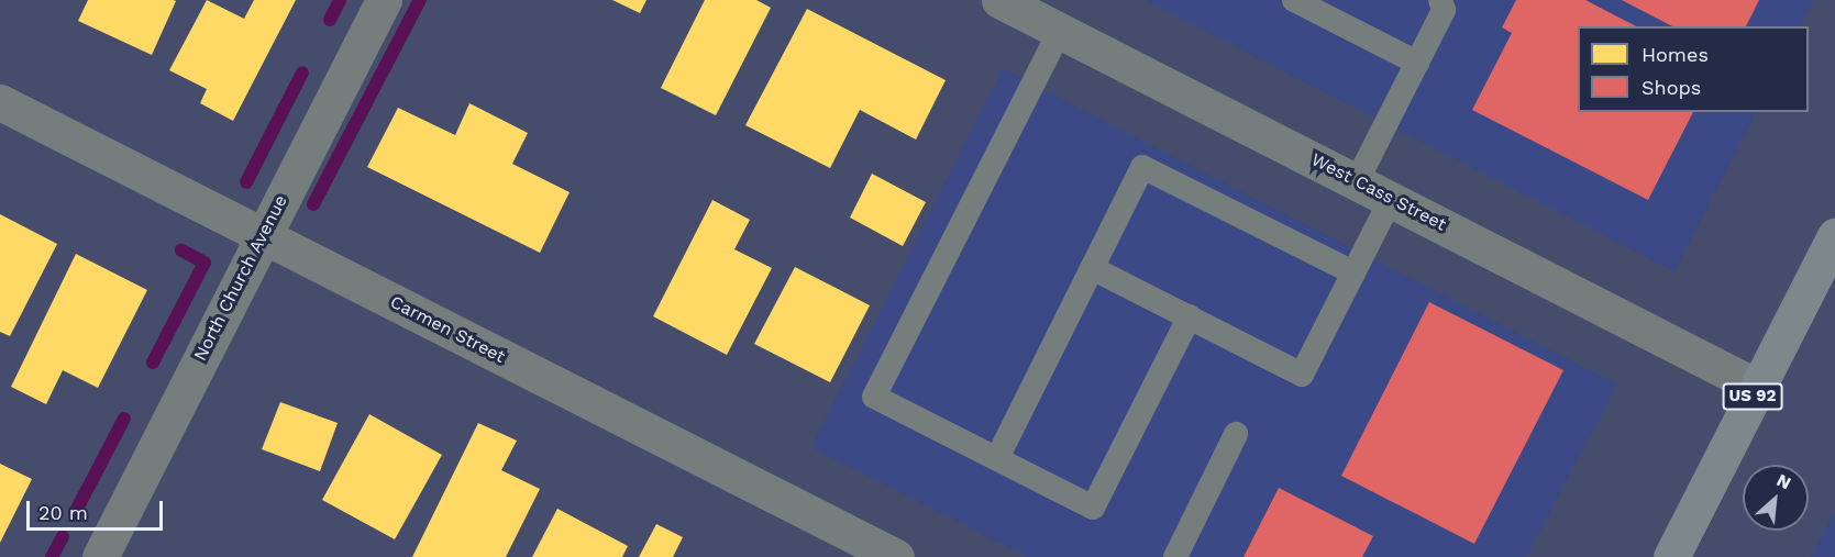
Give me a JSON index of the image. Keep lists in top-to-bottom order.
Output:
{
  "streets": {
    "main road": ["US 92"],
    "street": ["West Cass Street", "North Church Avenue", "Carmen Street"]
  },
  "crossings": [
    ["West Cass Street", "US 92"],
    ["North Church Avenue", "Carmen Street"]
  ],
  "legend": ["Homes", "Shops"],
  "scale_bar": "20 m",
  "north": "top right"
}
